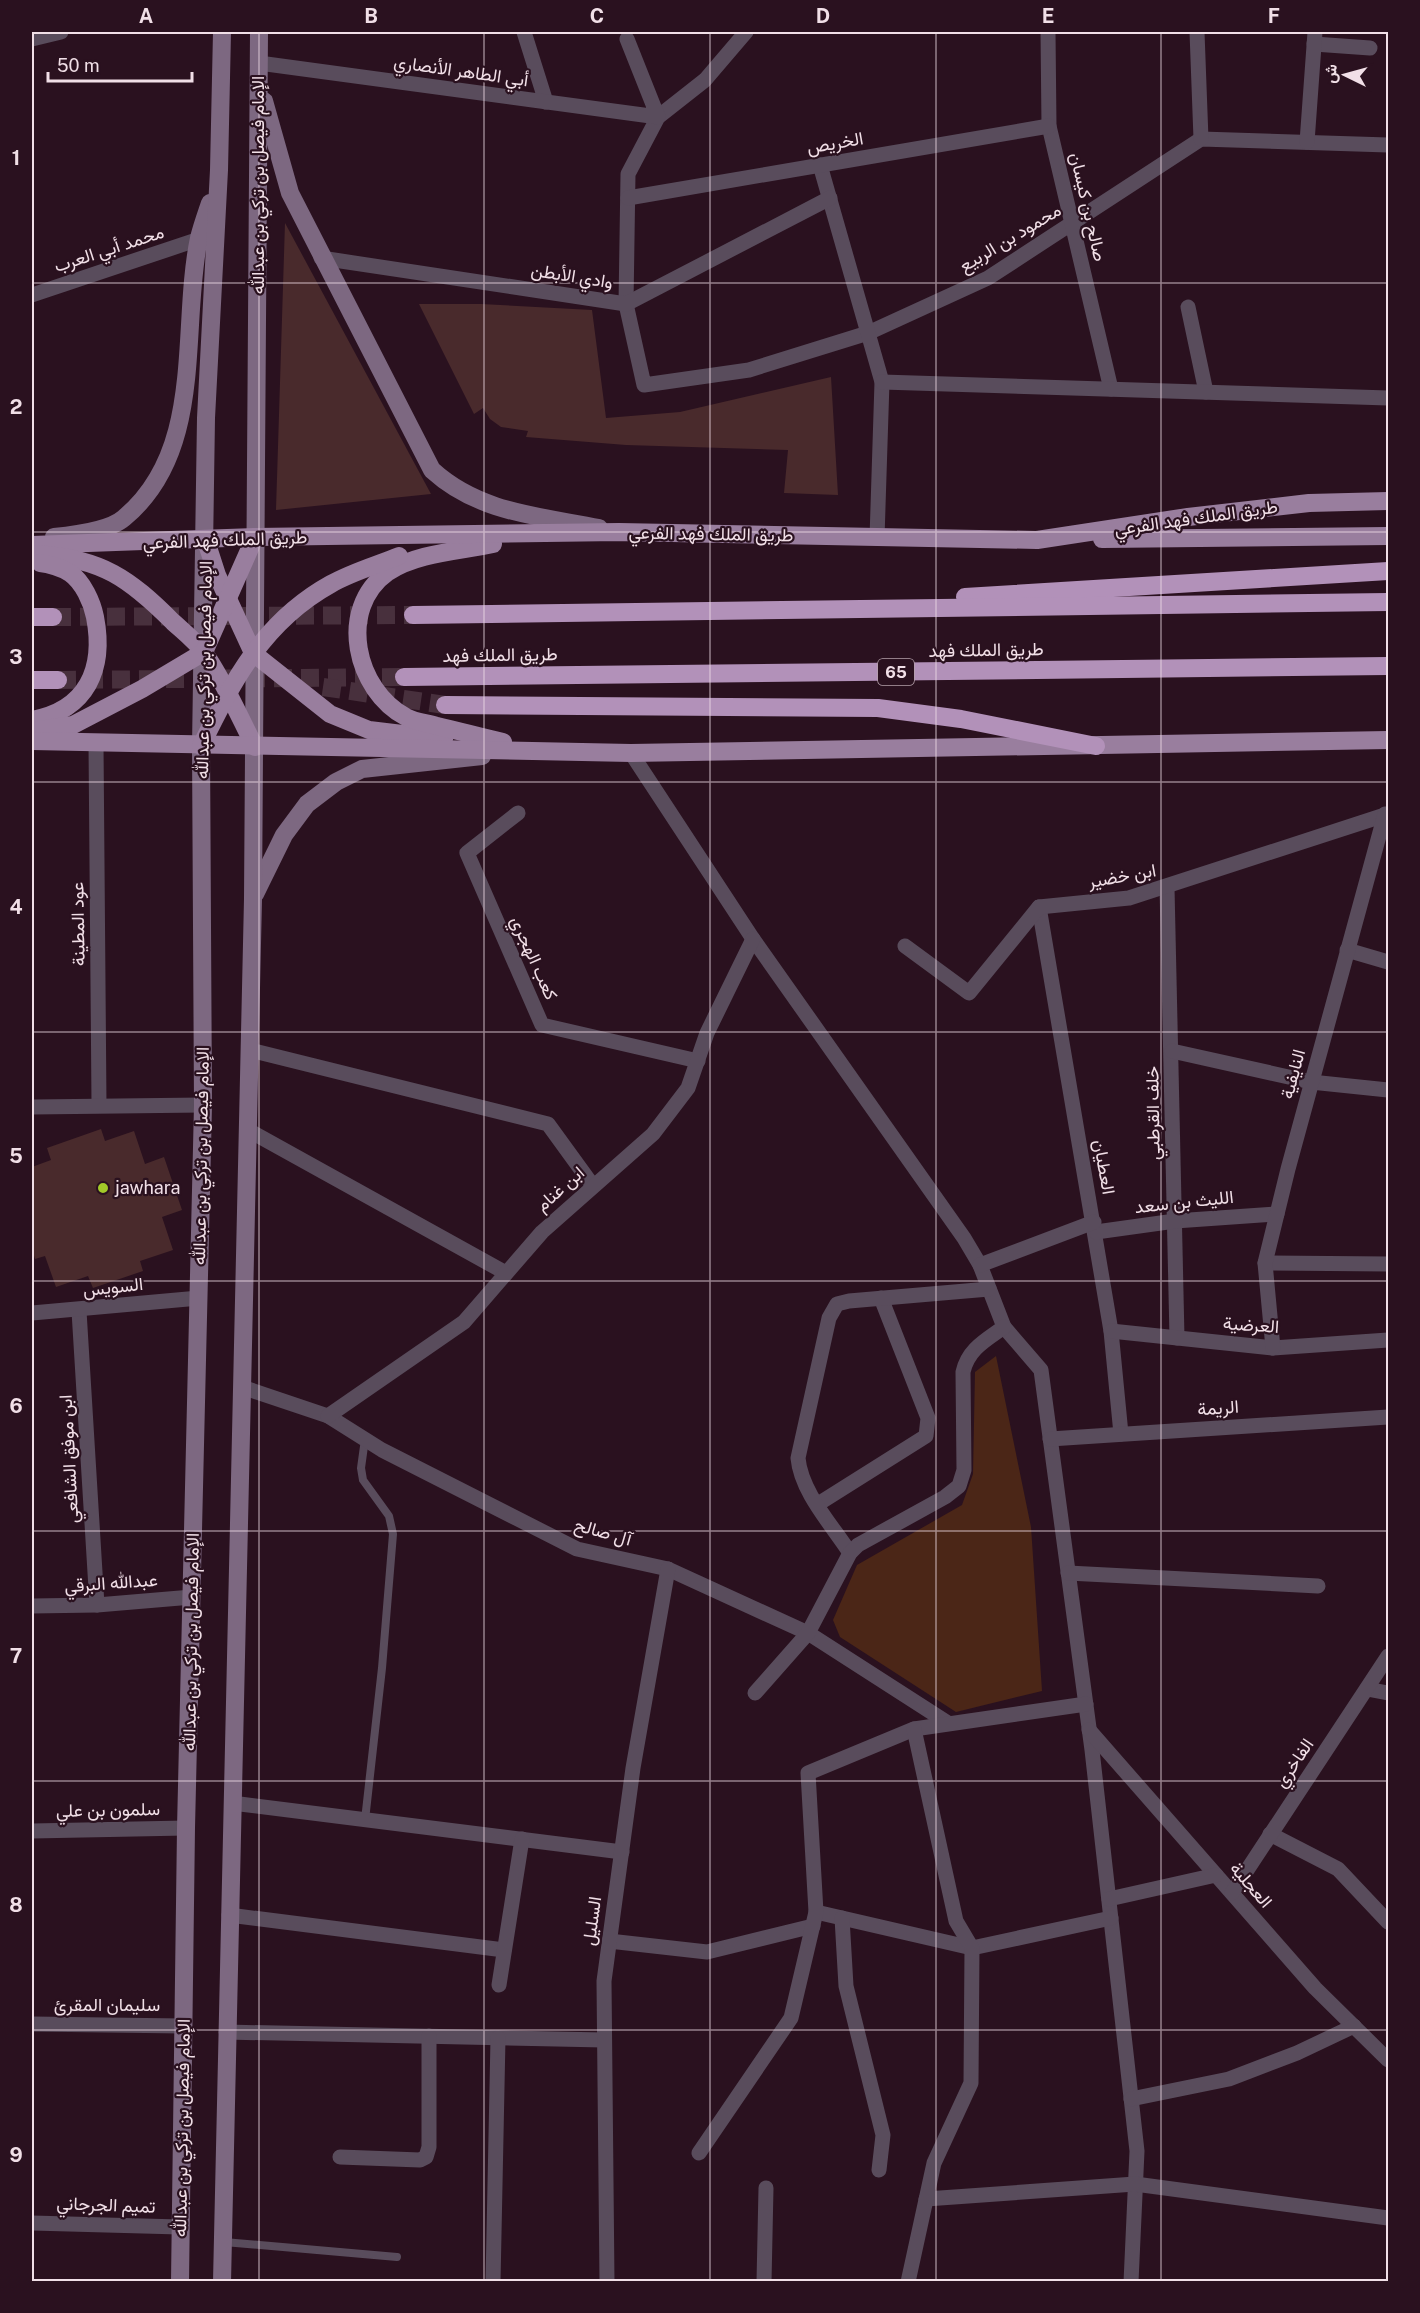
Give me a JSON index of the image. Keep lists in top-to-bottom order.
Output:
{
  "streets": {
    "highway": ["طريق الملك فهد", "65"],
    "main road": ["الإمام فيصل بن تركي بن عبدالله", "طريق الملك فهد الفرعي"],
    "street": [
      "أبي الطاهر الأنصاري",
      "الخريص",
      "صالح بن كيسان",
      "محمود بن الربيع",
      "محمد أبي العرب",
      "وادي الأبطن",
      "ابن خضير",
      "عود المطينة",
      "كعب الهجري",
      "النايفية",
      "خلف القرطبي",
      "العطيان",
      "ابن غنام",
      "الليث بن سعد",
      "السويس",
      "العرضية",
      "الريمة",
      "ابن موفق الشافعي",
      "آل صالح",
      "عبدالله البرقي",
      "الفاخري",
      "سلمون بن علي",
      "العجلية",
      "السليل",
      "سليمان المقرئ",
      "تميم الجرجاني"
    ]
  },
  "crossings": [
    ["أبي الطاهر الأنصاري", "الإمام فيصل بن تركي بن عبدالله"],
    ["الخريص", "صالح بن كيسان"],
    ["الإمام فيصل بن تركي بن عبدالله", "طريق الملك فهد الفرعي"],
    ["الإمام فيصل بن تركي بن عبدالله", "السويس"],
    ["الإمام فيصل بن تركي بن عبدالله", "آل صالح"],
    ["الإمام فيصل بن تركي بن عبدالله", "عبدالله البرقي"],
    ["الإمام فيصل بن تركي بن عبدالله", "سلمون بن علي"],
    ["الإمام فيصل بن تركي بن عبدالله", "سليمان المقرئ"],
    ["الإمام فيصل بن تركي بن عبدالله", "تميم الجرجاني"],
    ["صالح بن كيسان", "محمود بن الربيع"],
    ["محمود بن الربيع", "وادي الأبطن"],
    ["ابن خضير", "النايفية"],
    ["ابن خضير", "خلف القرطبي"],
    ["ابن خضير", "العطيان"],
    ["كعب الهجري", "ابن غنام"],
    ["النايفية", "الليث بن سعد"],
    ["النايفية", "العرضية"],
    ["خلف القرطبي", "الليث بن سعد"],
    ["خلف القرطبي", "العرضية"],
    ["العطيان", "الليث بن سعد"],
    ["العطيان", "العرضية"],
    ["العطيان", "الريمة"],
    ["ابن غنام", "آل صالح"],
    ["السويس", "ابن موفق الشافعي"],
    ["ابن موفق الشافعي", "عبدالله البرقي"],
    ["آل صالح", "السليل"],
    ["الفاخري", "العجلية"]
  ],
  "places": ["jawhara"],
  "scale_bar": "50 m",
  "north": "left",
  "grid": {
    "columns": [
      "A",
      "B",
      "C",
      "D",
      "E",
      "F"
    ],
    "rows": [
      "1",
      "2",
      "3",
      "4",
      "5",
      "6",
      "7",
      "8",
      "9"
    ]
  }
}
